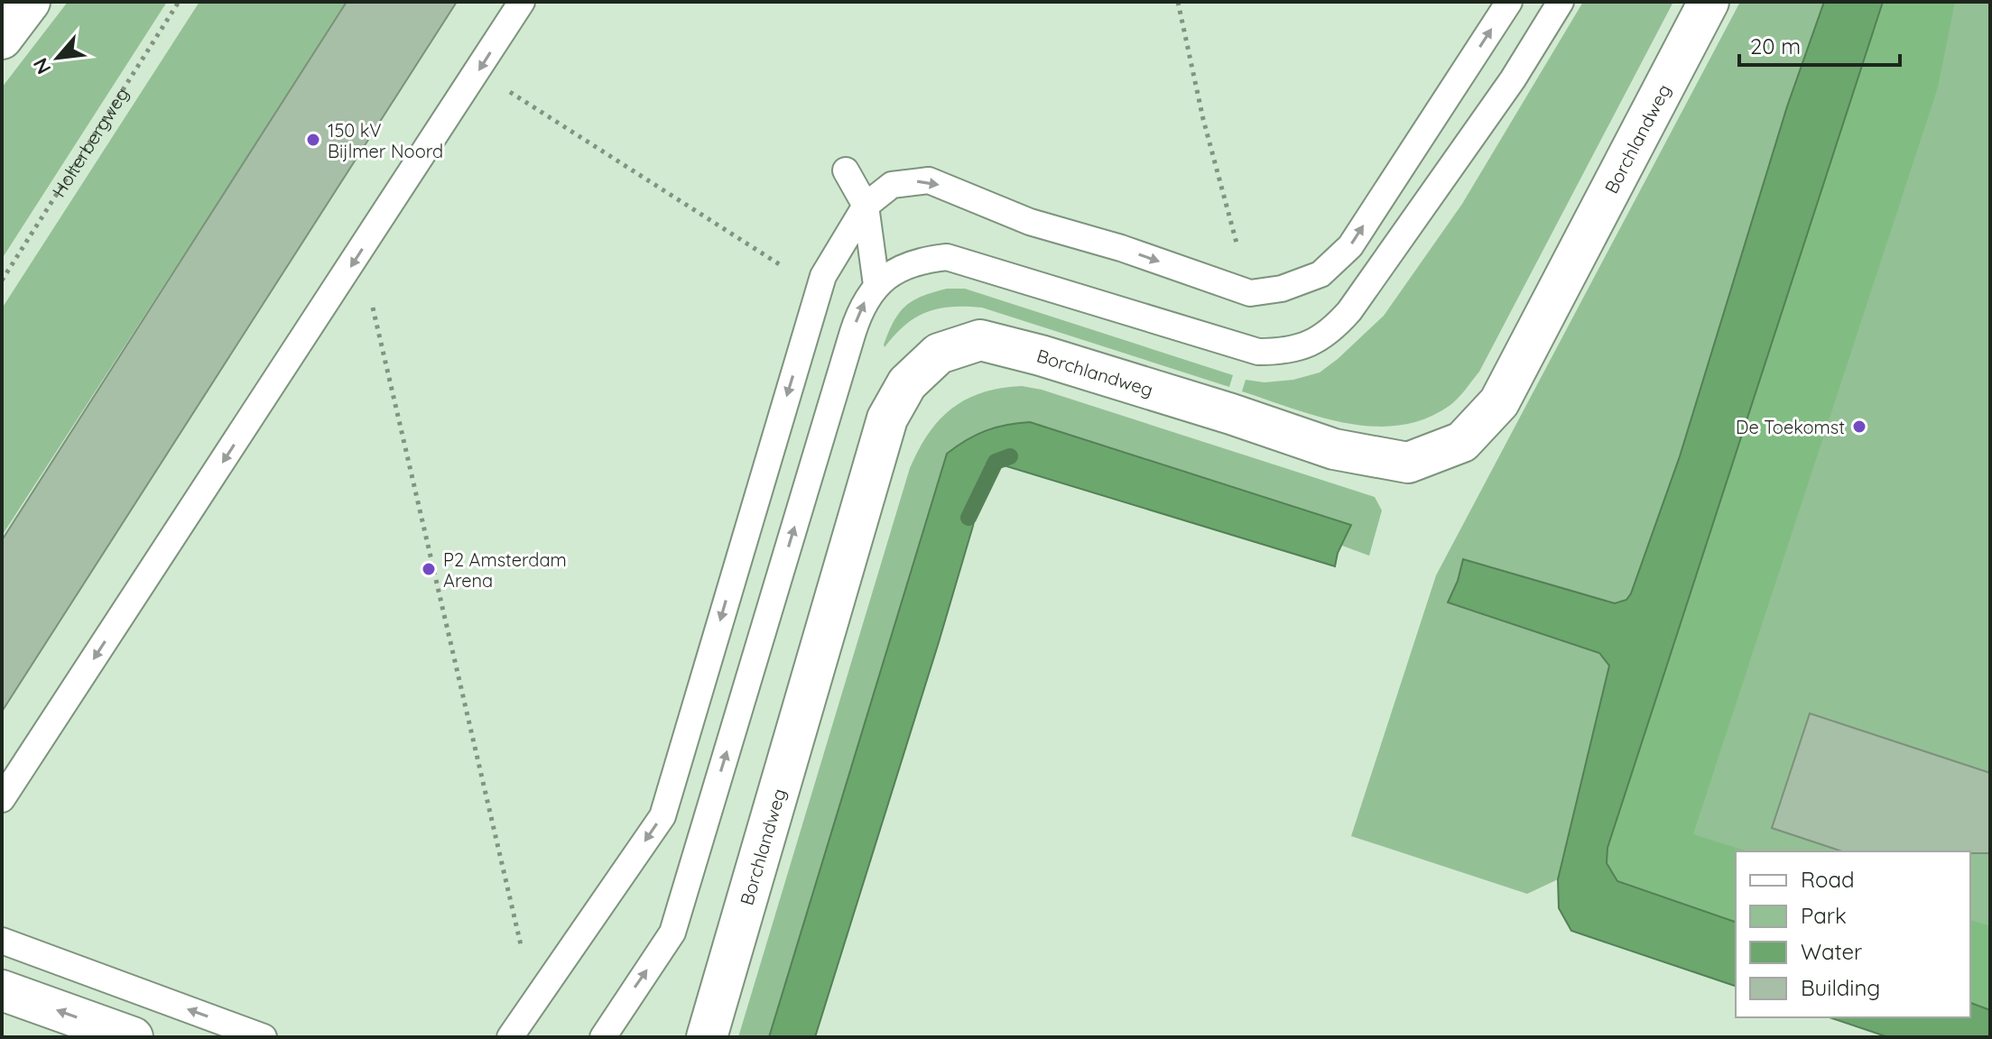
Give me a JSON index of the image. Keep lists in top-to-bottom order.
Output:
{
  "streets": {
    "street": ["Borchlandweg"],
    "path": ["Holterbergweg"]
  },
  "places": ["150 kV Bijlmer Noord", "De Toekomst", "P2 Amsterdam Arena"],
  "legend": [
    "Road",
    "Park",
    "Water",
    "Building"
  ],
  "scale_bar": "20 m",
  "north": "bottom left"
}
